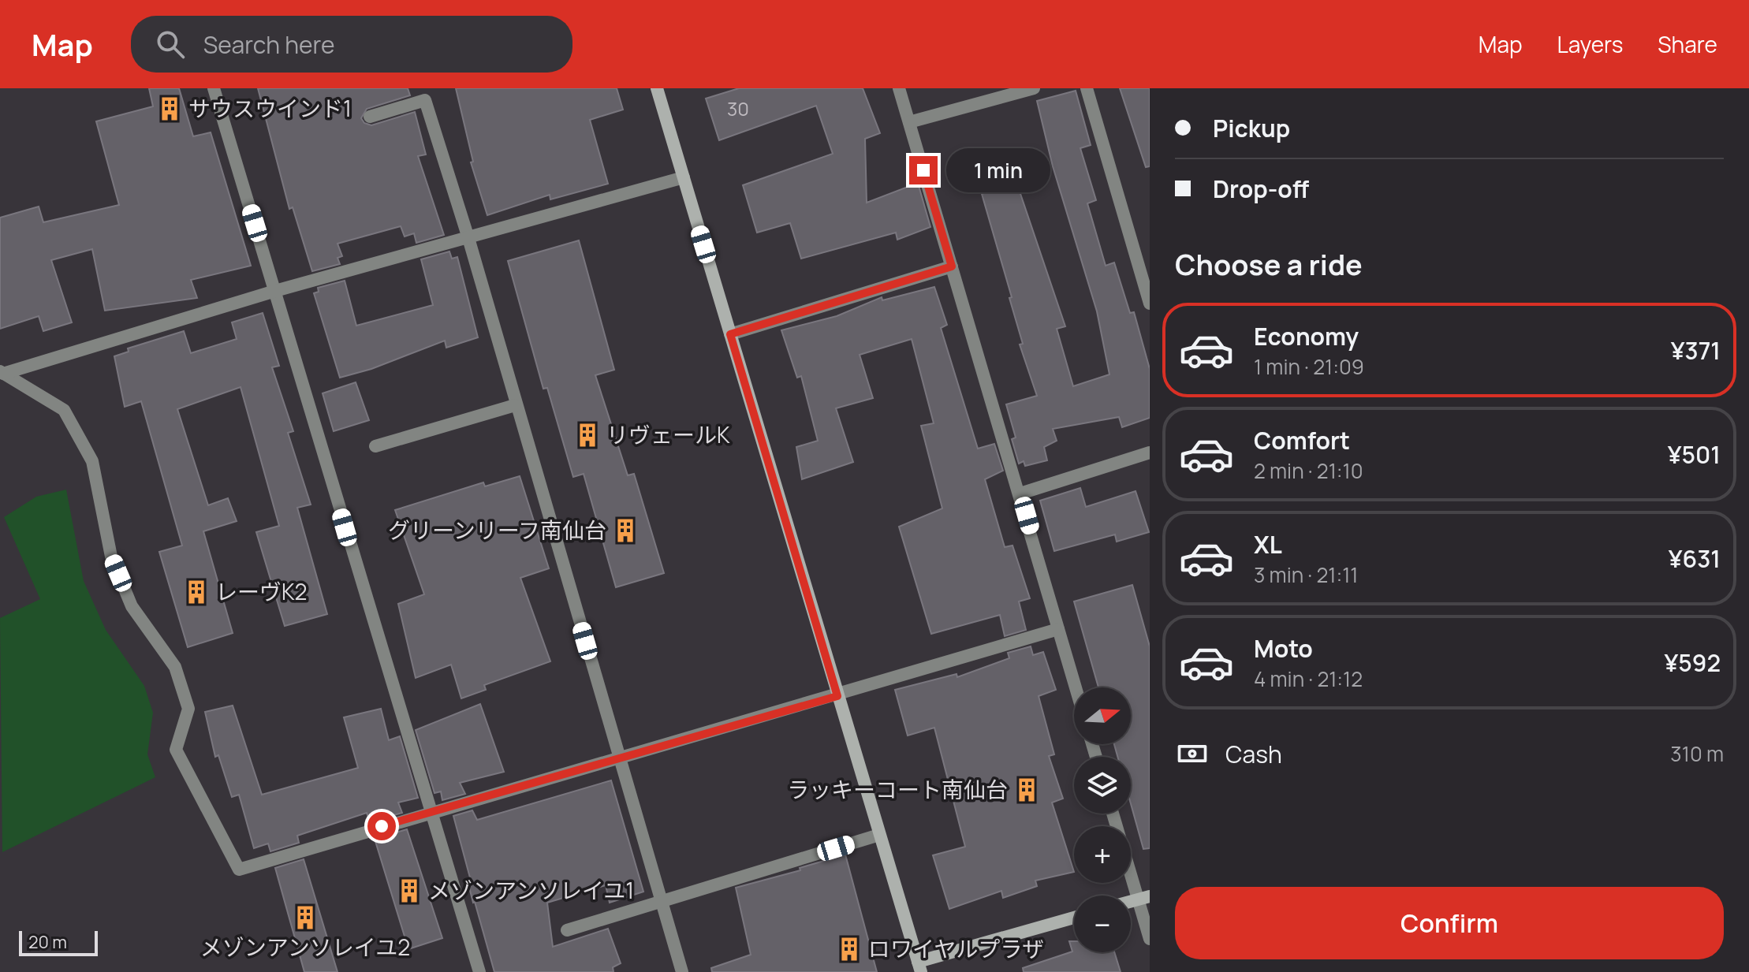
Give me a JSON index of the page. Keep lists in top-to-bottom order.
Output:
{
  "places": {
    "building": [
      "サウスウインド1",
      "リヴェールK",
      "グリーンリーフ南仙台",
      "レーヴK2",
      "ラッキーコート南仙台",
      "メゾンアンソレイユ1",
      "メゾンアンソレイユ2",
      "ロワイヤルプラザ"
    ]
  },
  "house_numbers": ["30"],
  "scale_bar": "20 m",
  "north": "right",
  "page": {
    "header": "Map",
    "search": "Search here",
    "nav": ["Map", "Layers", "Share"],
    "banner": ["Pickup", "Drop-off"],
    "bubble": "1 min",
    "heading": "Choose a ride",
    "list": [
      {
        "name": "Economy",
        "note": "1 min · 21:09",
        "value": "¥371"
      },
      {
        "name": "Comfort",
        "note": "2 min · 21:10",
        "value": "¥501"
      },
      {
        "name": "XL",
        "note": "3 min · 21:11",
        "value": "¥631"
      },
      {
        "name": "Moto",
        "note": "4 min · 21:12",
        "value": "¥592"
      }
    ],
    "map_buttons": ["+", "−"],
    "pay": ["Cash", "310 m"],
    "buttons": "Confirm",
    "scale": "20 m"
  }
}
